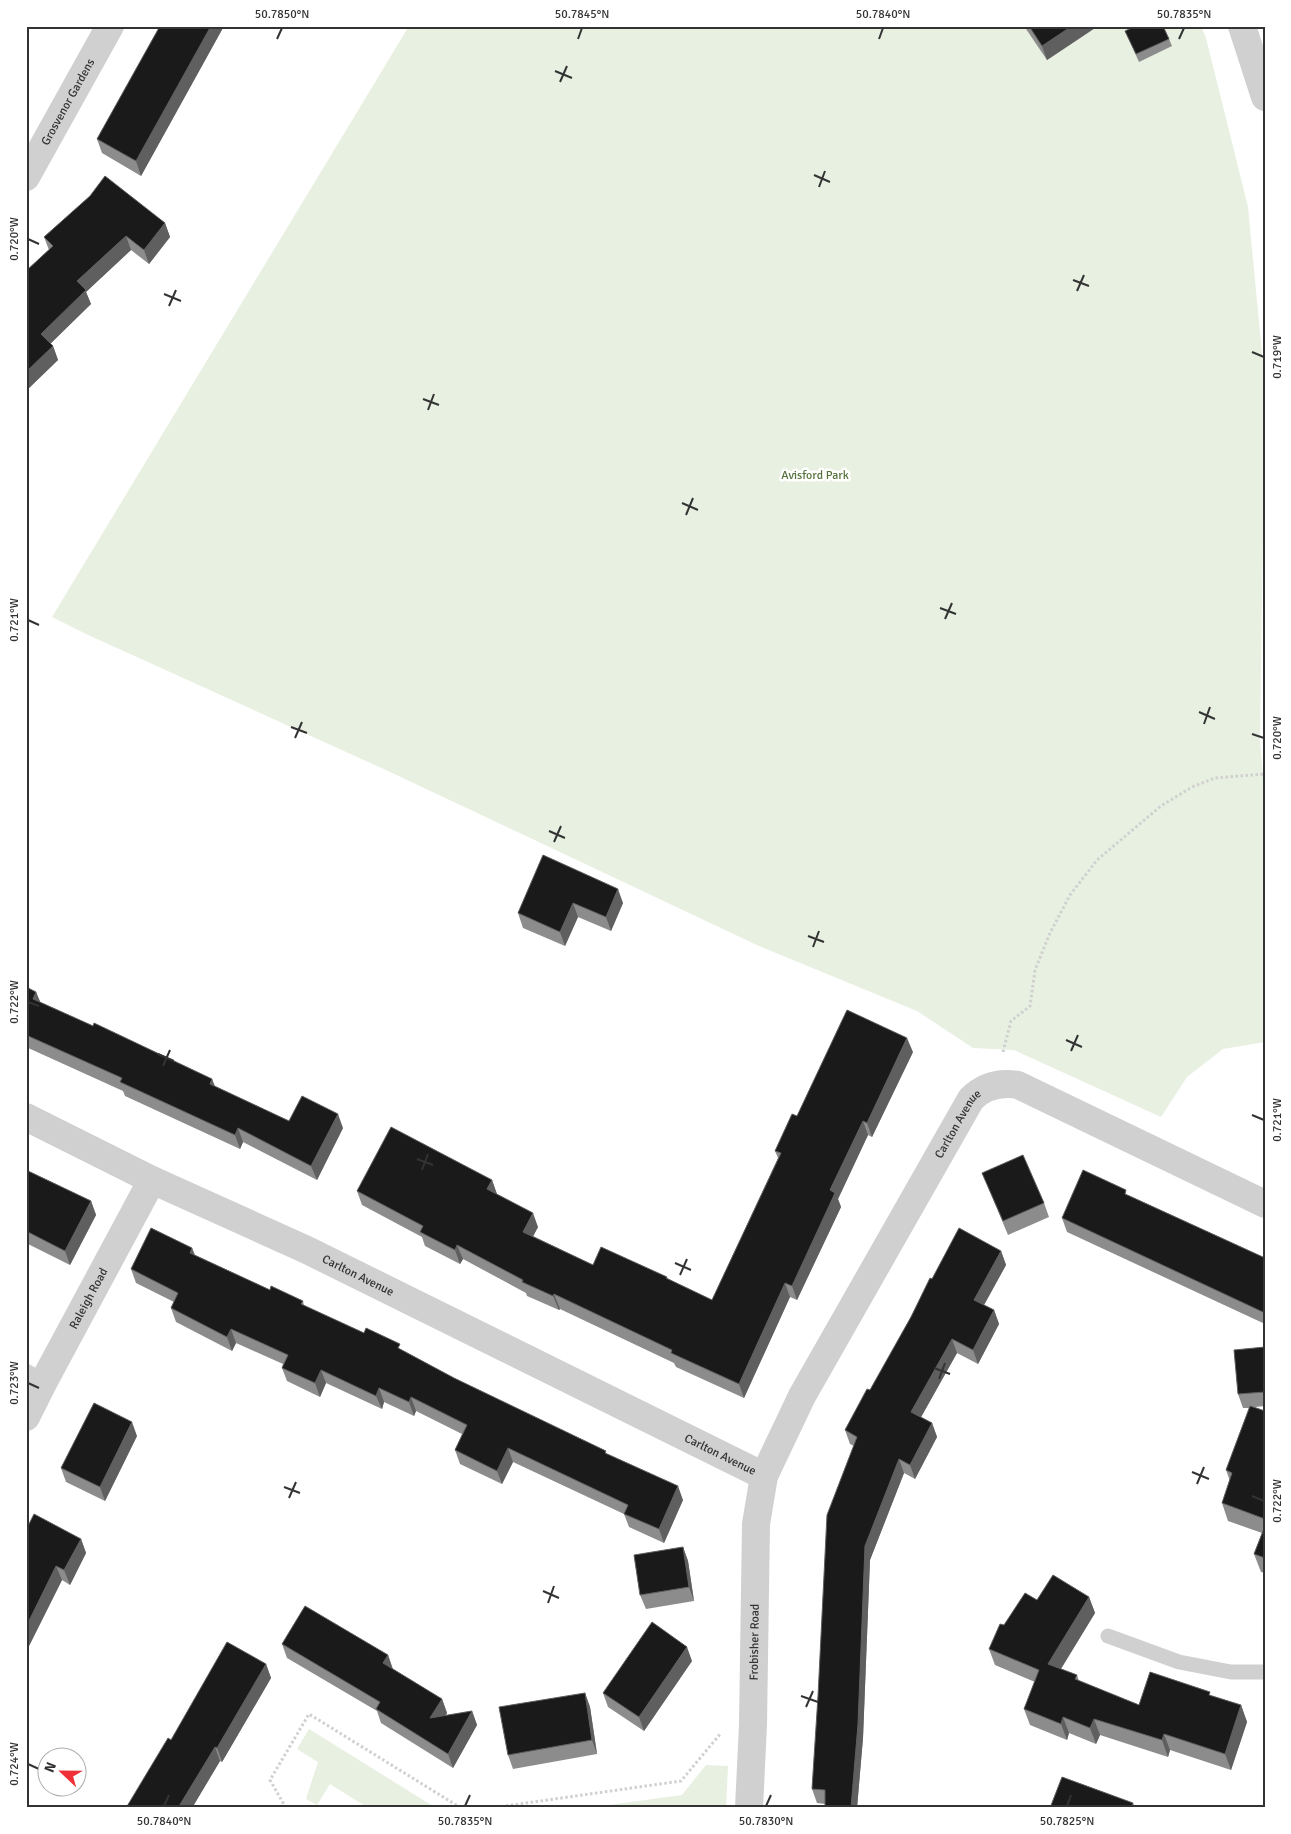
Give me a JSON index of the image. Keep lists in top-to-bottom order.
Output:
{
  "streets": {
    "street": [
      "Grosvenor Gardens",
      "Carlton Avenue",
      "Raleigh Road",
      "Frobisher Road"
    ]
  },
  "crossings": [
    ["Carlton Avenue", "Raleigh Road"],
    ["Carlton Avenue", "Frobisher Road"]
  ],
  "parks": ["Avisford Park"],
  "north": "left",
  "coordinates": [
    "50.7850°N",
    "50.7845°N",
    "50.7840°N",
    "50.7835°N",
    "0.720°W",
    "0.719°W",
    "0.721°W",
    "0.722°W",
    "0.723°W",
    "0.724°W",
    "50.7830°N",
    "50.7825°N"
  ]
}
